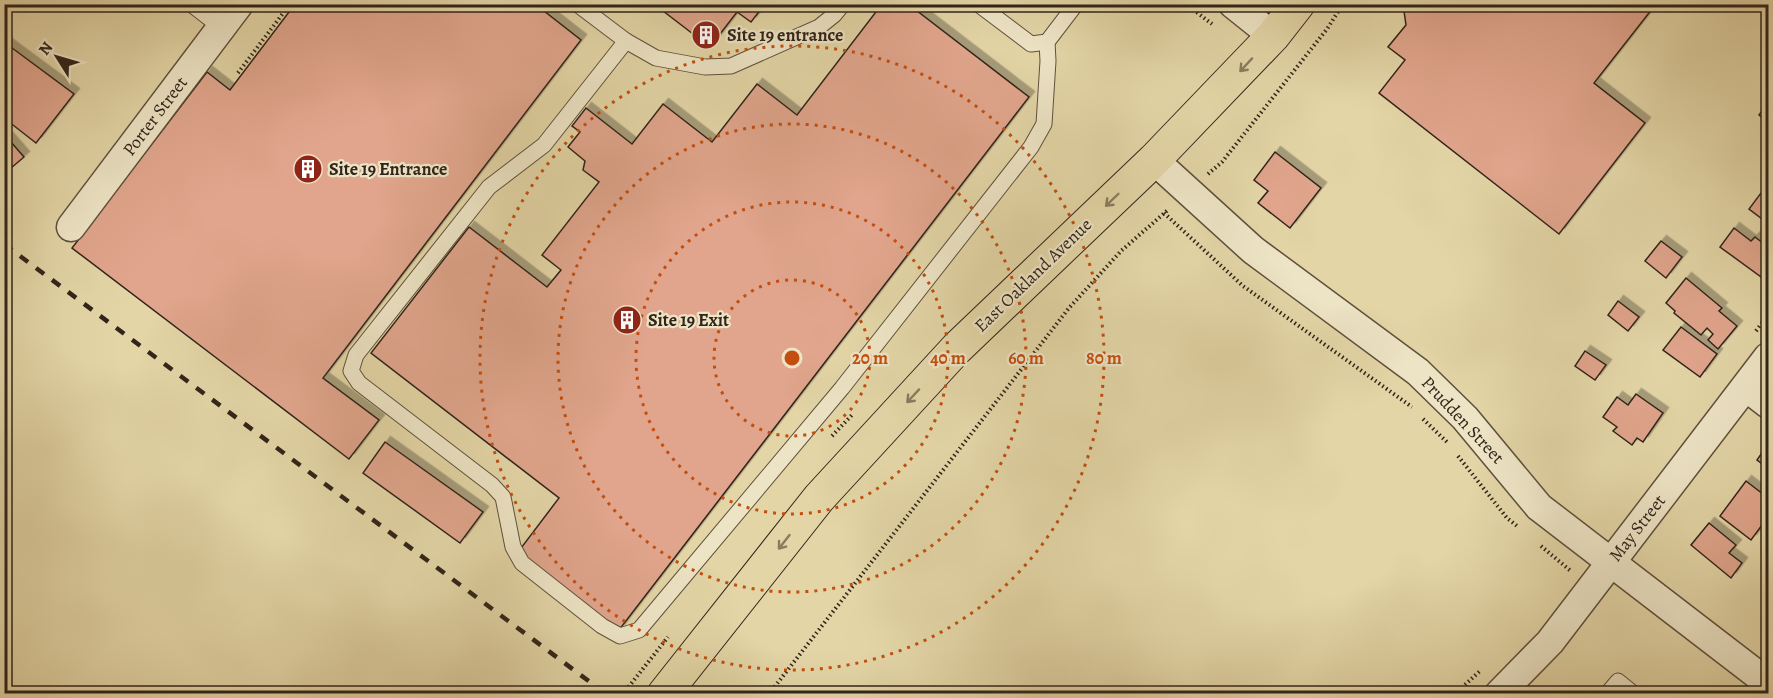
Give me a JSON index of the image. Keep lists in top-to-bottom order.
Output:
{
  "streets": {
    "main road": ["East Oakland Avenue"],
    "street": ["Porter Street", "Prudden Street", "May Street"]
  },
  "crossings": [
    ["East Oakland Avenue", "Prudden Street"],
    ["Prudden Street", "May Street"]
  ],
  "one_way": ["East Oakland Avenue"],
  "places": {
    "building": ["Site 19 entrance", "Site 19 Entrance", "Site 19 Exit"]
  },
  "north": "top left",
  "rings": [
    "20 m",
    "40 m",
    "60 m",
    "80 m"
  ]
}
